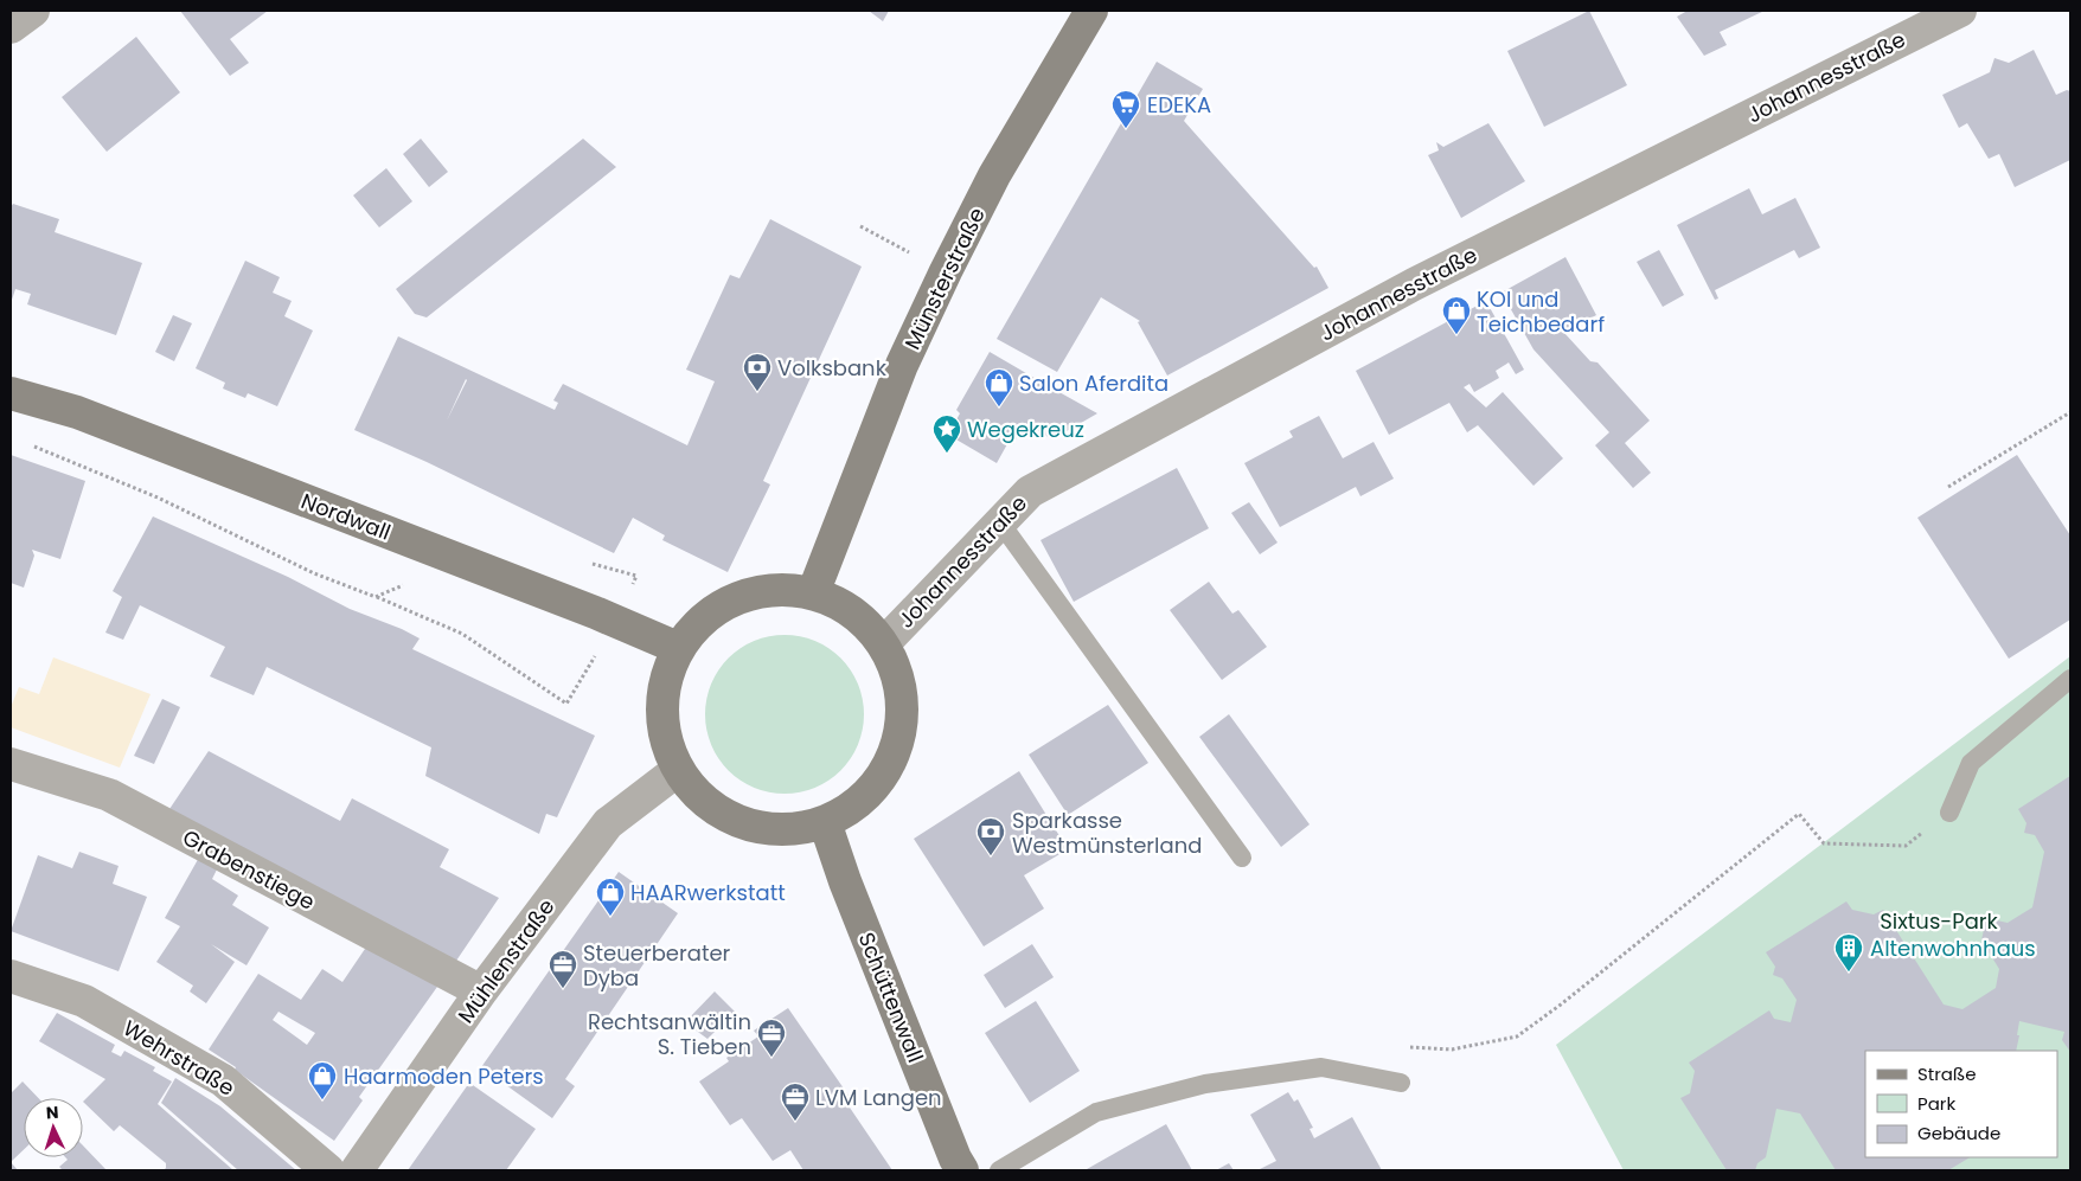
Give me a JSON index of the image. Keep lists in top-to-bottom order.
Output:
{
  "streets": {
    "main road": ["Münsterstraße", "Nordwall", "Schüttenwall"],
    "street": [
      "Johannesstraße",
      "Grabenstiege",
      "Mühlenstraße",
      "Wehrstraße"
    ]
  },
  "crossings": [
    ["Grabenstiege", "Mühlenstraße"]
  ],
  "parks": ["Sixtus-Park"],
  "places": {
    "supermarket": ["EDEKA"],
    "shop": [
      "KOI und Teichbedarf",
      "Salon Aferdita",
      "HAARwerkstatt",
      "Haarmoden Peters"
    ],
    "bank": ["Volksbank", "Sparkasse Westmünsterland"],
    "place": ["Wegekreuz"],
    "building": ["Altenwohnhaus"],
    "office": ["Steuerberater Dyba", "Rechtsanwältin S. Tieben", "LVM Langen"]
  },
  "legend": ["Straße", "Park", "Gebäude"],
  "north": "top"
}
